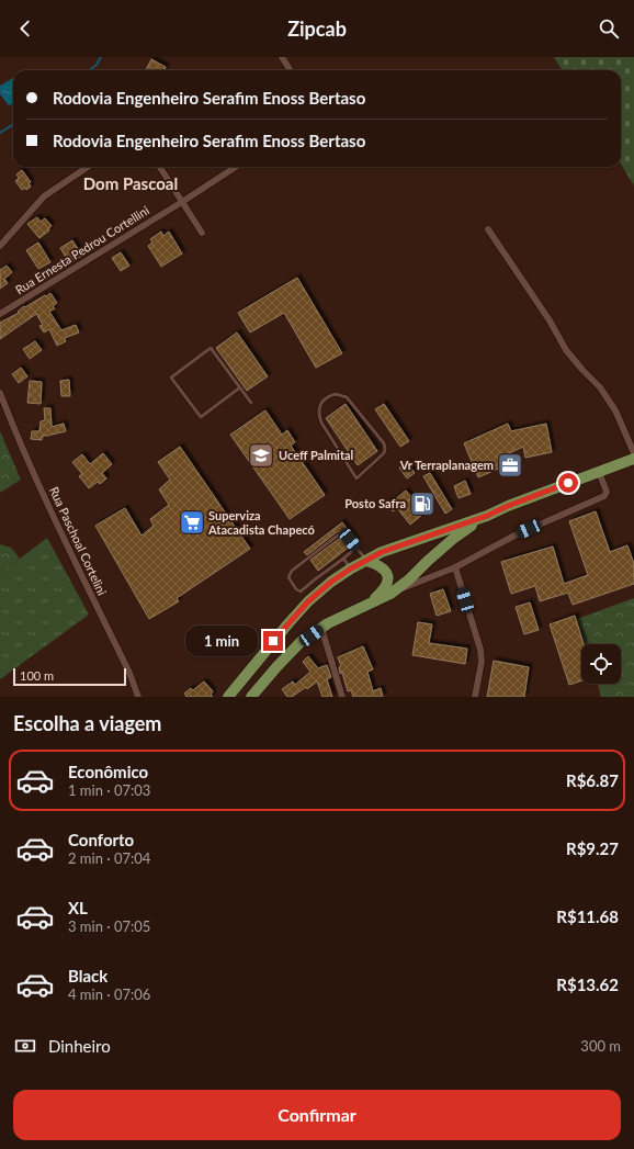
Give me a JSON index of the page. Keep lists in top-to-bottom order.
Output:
{
  "streets": {
    "street": ["Rua Ernesta Pedrou Cortellini", "Rua Paschoal Cortelini"]
  },
  "districts": ["Dom Pascoal"],
  "places": {
    "school or university": ["Uceff Palmital"],
    "office": ["Vr Terraplanagem"],
    "fuel station": ["Posto Safra"],
    "supermarket": ["Superviza Atacadista Chapecó"]
  },
  "scale_bar": "100 m",
  "page": {
    "header": "Zipcab",
    "banner": ["Rodovia Engenheiro Serafim Enoss Bertaso", "Rodovia Engenheiro Serafim Enoss Bertaso"],
    "bubble": "1 min",
    "scale": "100 m",
    "heading": "Escolha a viagem",
    "list": [
      {
        "name": "Econômico",
        "note": "1 min · 07:03",
        "value": "R$6.87"
      },
      {
        "name": "Conforto",
        "note": "2 min · 07:04",
        "value": "R$9.27"
      },
      {
        "name": "XL",
        "note": "3 min · 07:05",
        "value": "R$11.68"
      },
      {
        "name": "Black",
        "note": "4 min · 07:06",
        "value": "R$13.62"
      }
    ],
    "pay": ["Dinheiro", "300 m"],
    "buttons": "Confirmar"
  }
}
